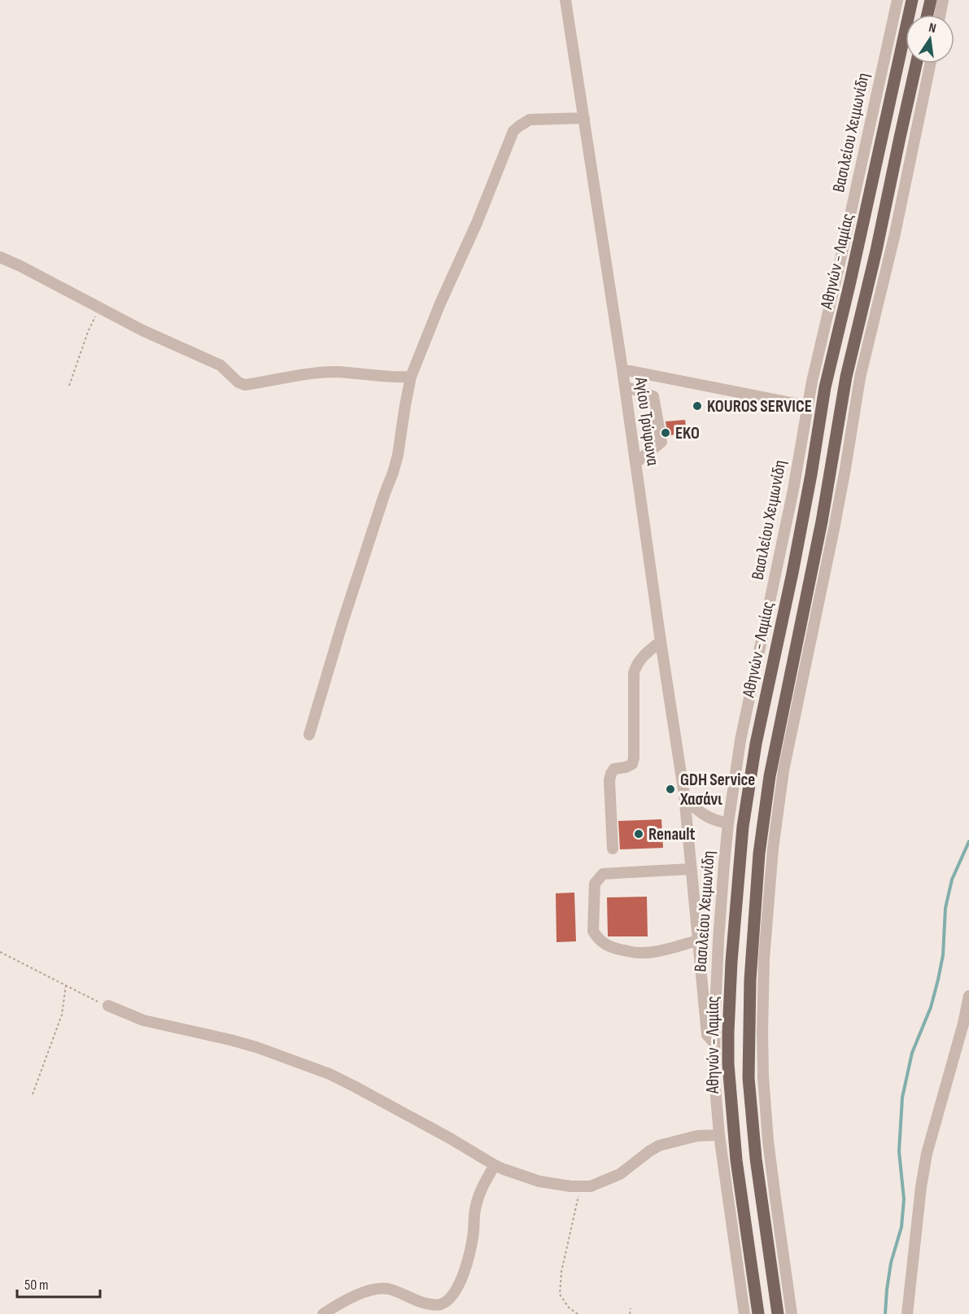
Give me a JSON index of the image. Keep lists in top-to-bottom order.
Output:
{
  "streets": {
    "main road": ["Αθηνών - Λαμίας"],
    "street": ["Βασιλείου Χειμωνίδη", "Αγίου Τρύφωνα"]
  },
  "crossings": [
    ["Βασιλείου Χειμωνίδη", "Αγίου Τρύφωνα"]
  ],
  "places": [
    "KOUROS SERVICE",
    "EKO",
    "GDH Service Χασάνι",
    "Renault"
  ],
  "scale_bar": "50 m",
  "north": "top"
}
